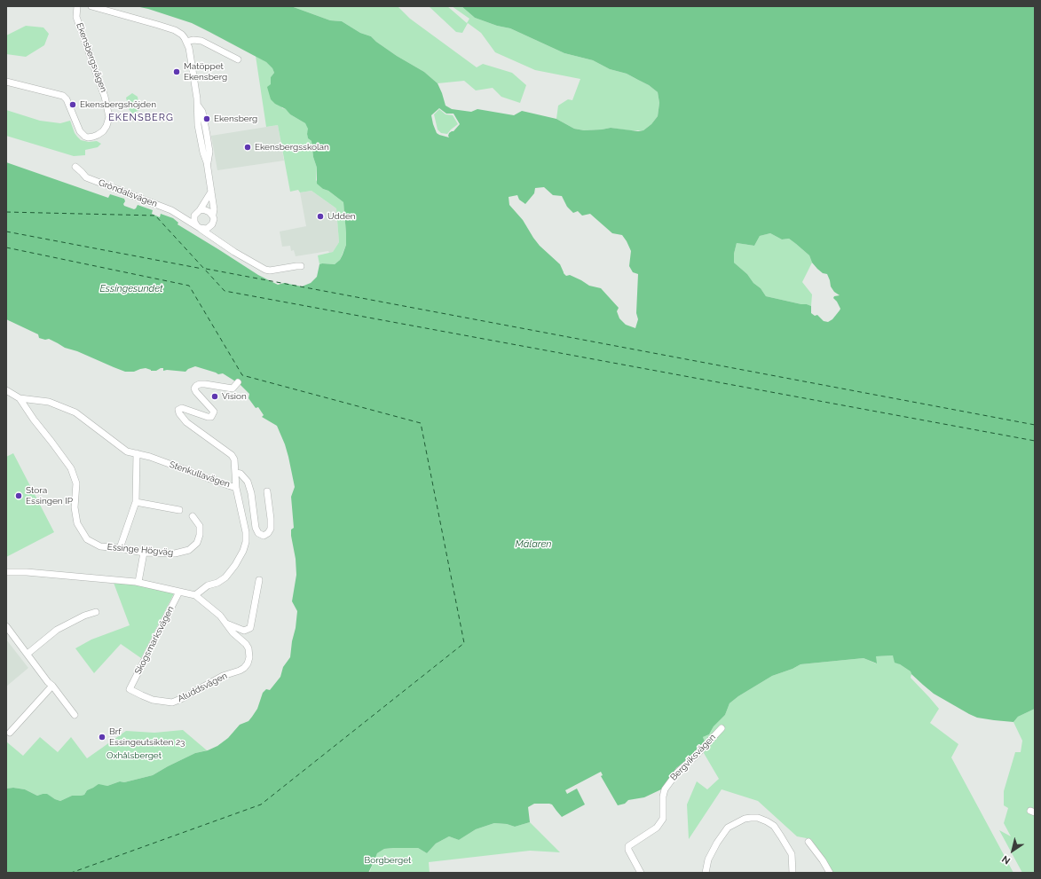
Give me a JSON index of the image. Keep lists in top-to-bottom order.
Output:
{
  "streets": {
    "street": [
      "Ekensbergsvägen",
      "Gröndalsvägen",
      "Stenkullavägen",
      "Essinge Högväg",
      "Skogsmarksvägen",
      "Aluddsvägen",
      "Bergviksvägen"
    ]
  },
  "crossings": [
    ["Stenkullavägen", "Essinge Högväg"],
    ["Stenkullavägen", "Aluddsvägen"],
    ["Skogsmarksvägen", "Aluddsvägen"]
  ],
  "districts": ["EKENSBERG"],
  "water": ["Essingesundet", "Mälaren"],
  "parks": ["Oxhålsberget", "Borgberget"],
  "places": [
    "Matöppet Ekensberg",
    "Ekensbergshöjden",
    "Ekensberg",
    "Ekensbergsskolan",
    "Udden",
    "Vision",
    "Stora Essingen IP",
    "Brf Essingeutsikten 23"
  ],
  "north": "bottom left"
}
